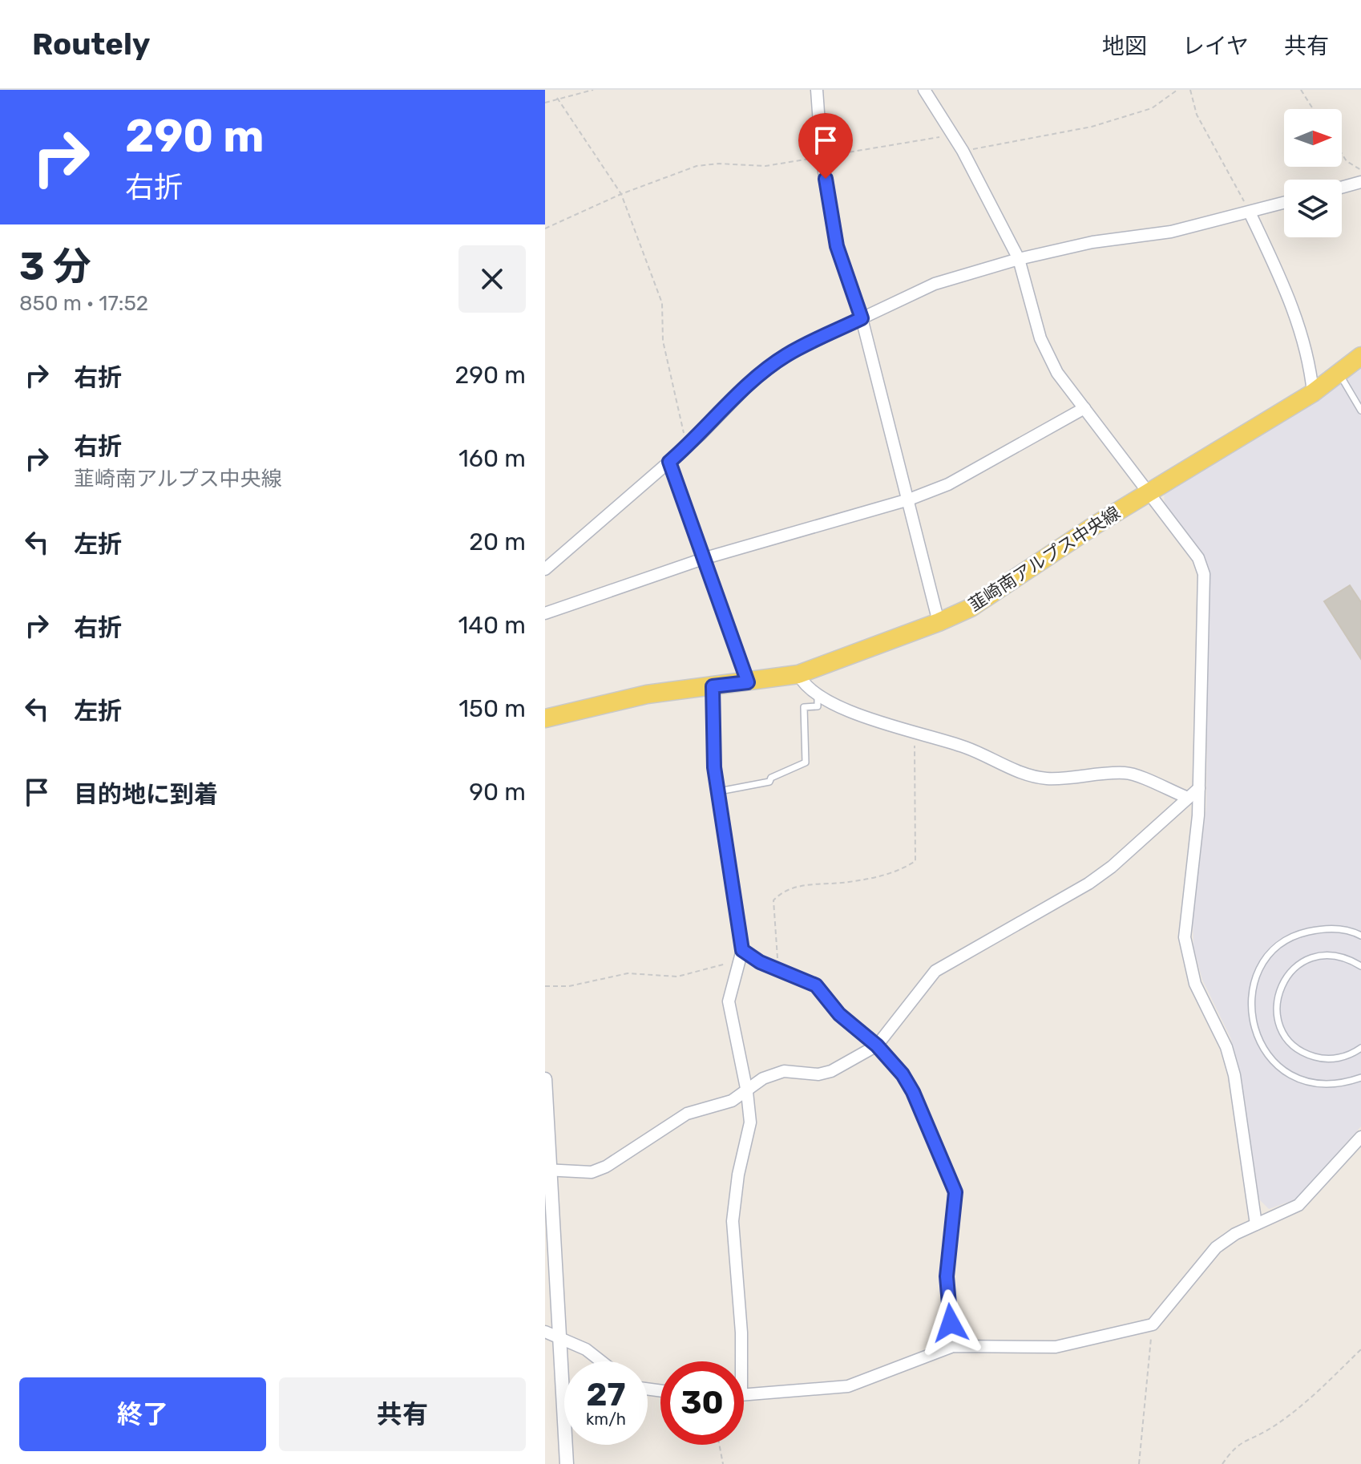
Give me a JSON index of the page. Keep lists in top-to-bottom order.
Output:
{
  "streets": {
    "main road": ["韮崎南アルプス中央線"]
  },
  "north": "right",
  "page": {
    "header": "Routely",
    "nav": ["地図", "レイヤ", "共有"],
    "turn": ["290 m", "右折"],
    "heading": ["3 分", "850 m · 17:52"],
    "list": [
      {
        "name": "右折",
        "value": "290 m"
      },
      {
        "name": "右折",
        "note": "韮崎南アルプス中央線",
        "value": "160 m"
      },
      {
        "name": "左折",
        "value": "20 m"
      },
      {
        "name": "右折",
        "value": "140 m"
      },
      {
        "name": "左折",
        "value": "150 m"
      },
      {
        "name": "目的地に到着",
        "value": "90 m"
      }
    ],
    "speed": "27 km/h",
    "limit": "30",
    "buttons": ["終了", "共有"]
  }
}
